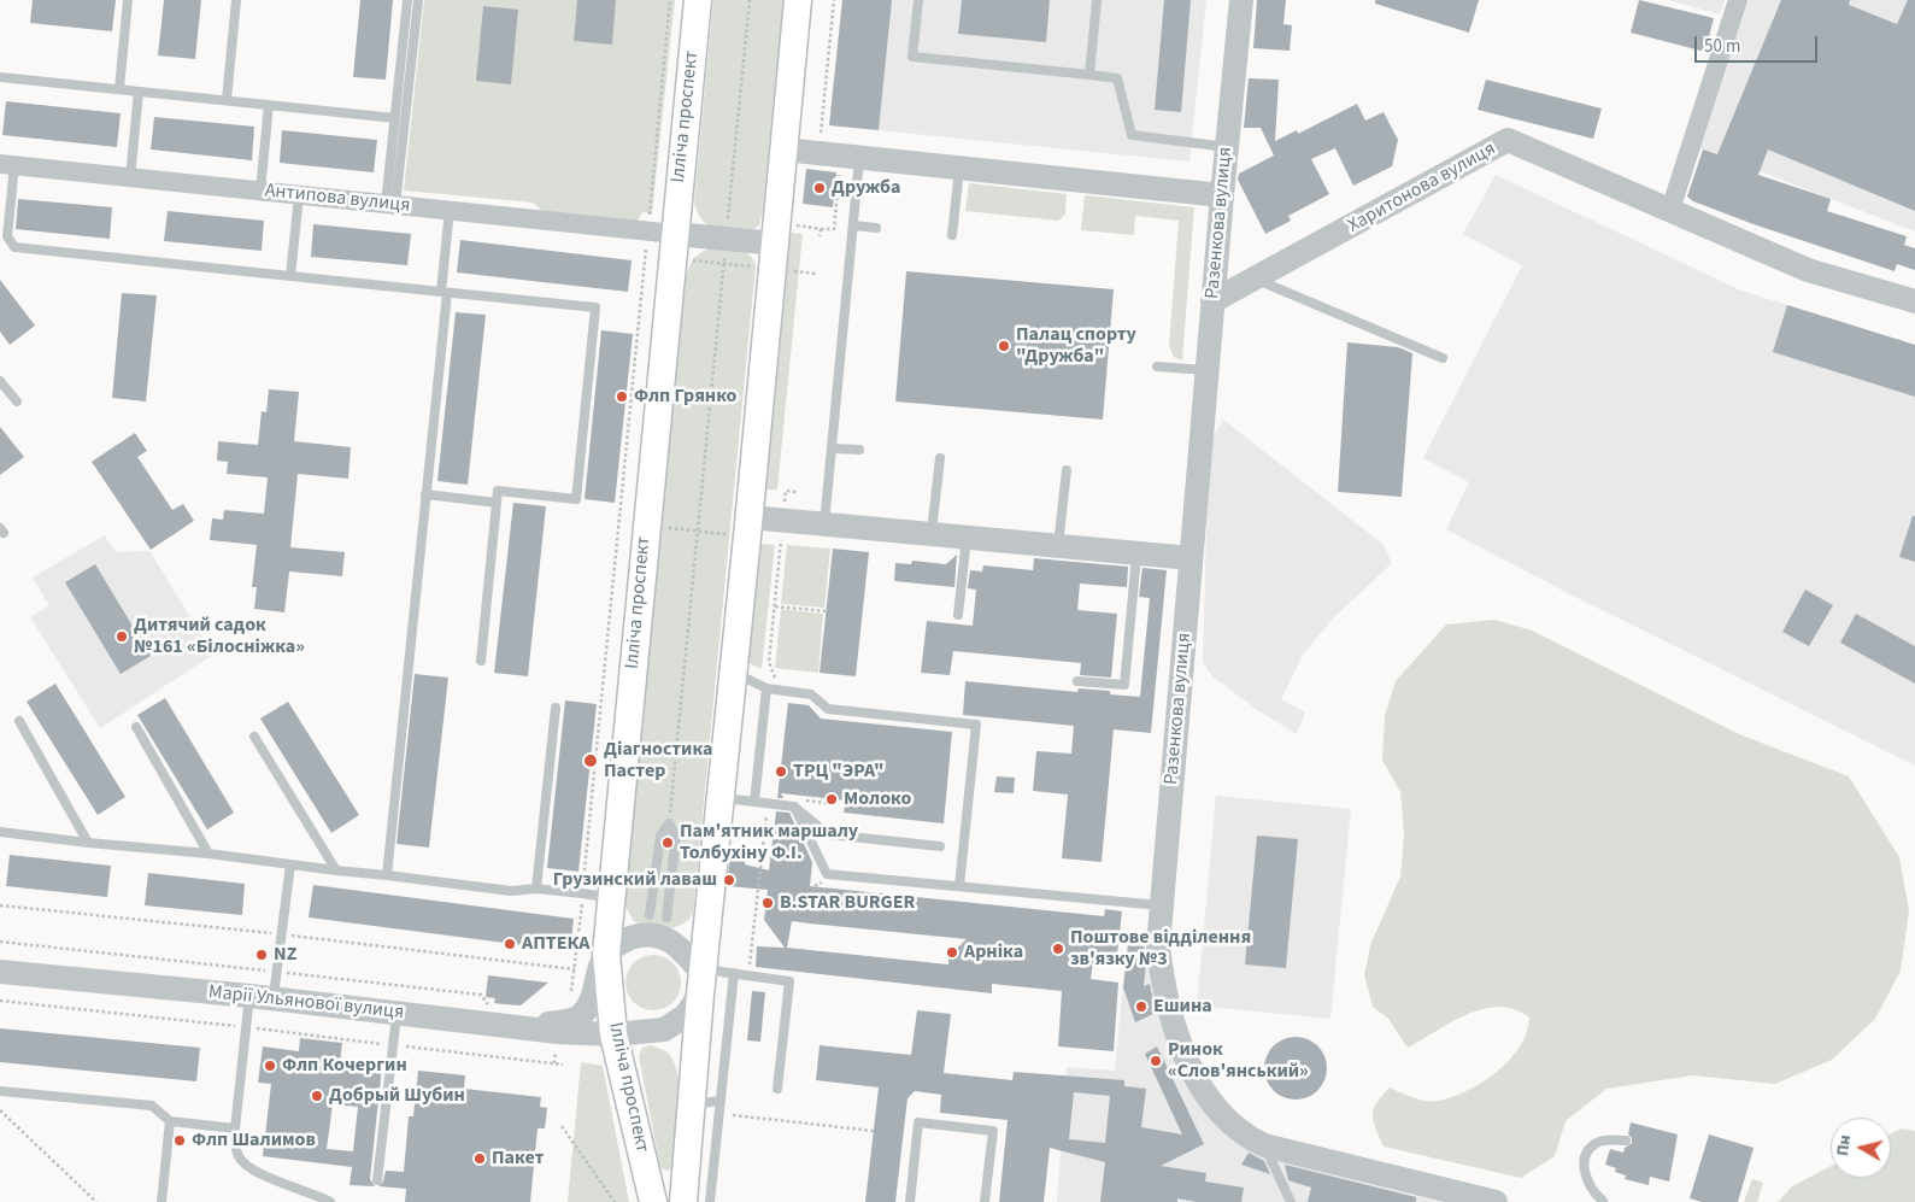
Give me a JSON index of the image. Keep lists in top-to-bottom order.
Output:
{
  "streets": {
    "main road": ["Ілліча проспект"],
    "street": [
      "Харитонова вулиця",
      "Антипова вулиця",
      "Разенкова вулиця",
      "Марії Ульянової вулиця"
    ]
  },
  "crossings": [
    ["Ілліча проспект", "Антипова вулиця"],
    ["Ілліча проспект", "Марії Ульянової вулиця"],
    ["Харитонова вулиця", "Разенкова вулиця"]
  ],
  "places": [
    "Дружба",
    "Палац спорту \"Дружба\"",
    "Флп Грянко",
    "Дитячий садок №161 «Білосніжка»",
    "Діагностика Пастер",
    "ТРЦ \"ЭРА\"",
    "Молоко",
    "Пам'ятник маршалу Толбухіну Ф.І.",
    "Грузинский лаваш",
    "B.STAR BURGER",
    "АПТЕКА",
    "Поштове відділення зв'язку №3",
    "Арніка",
    "NZ",
    "Ешина",
    "Ринок «Слов'янський»",
    "Флп Кочергин",
    "Добрый Шубин",
    "Флп Шалимов",
    "Пакет"
  ],
  "scale_bar": "50 m",
  "north": "left"
}
